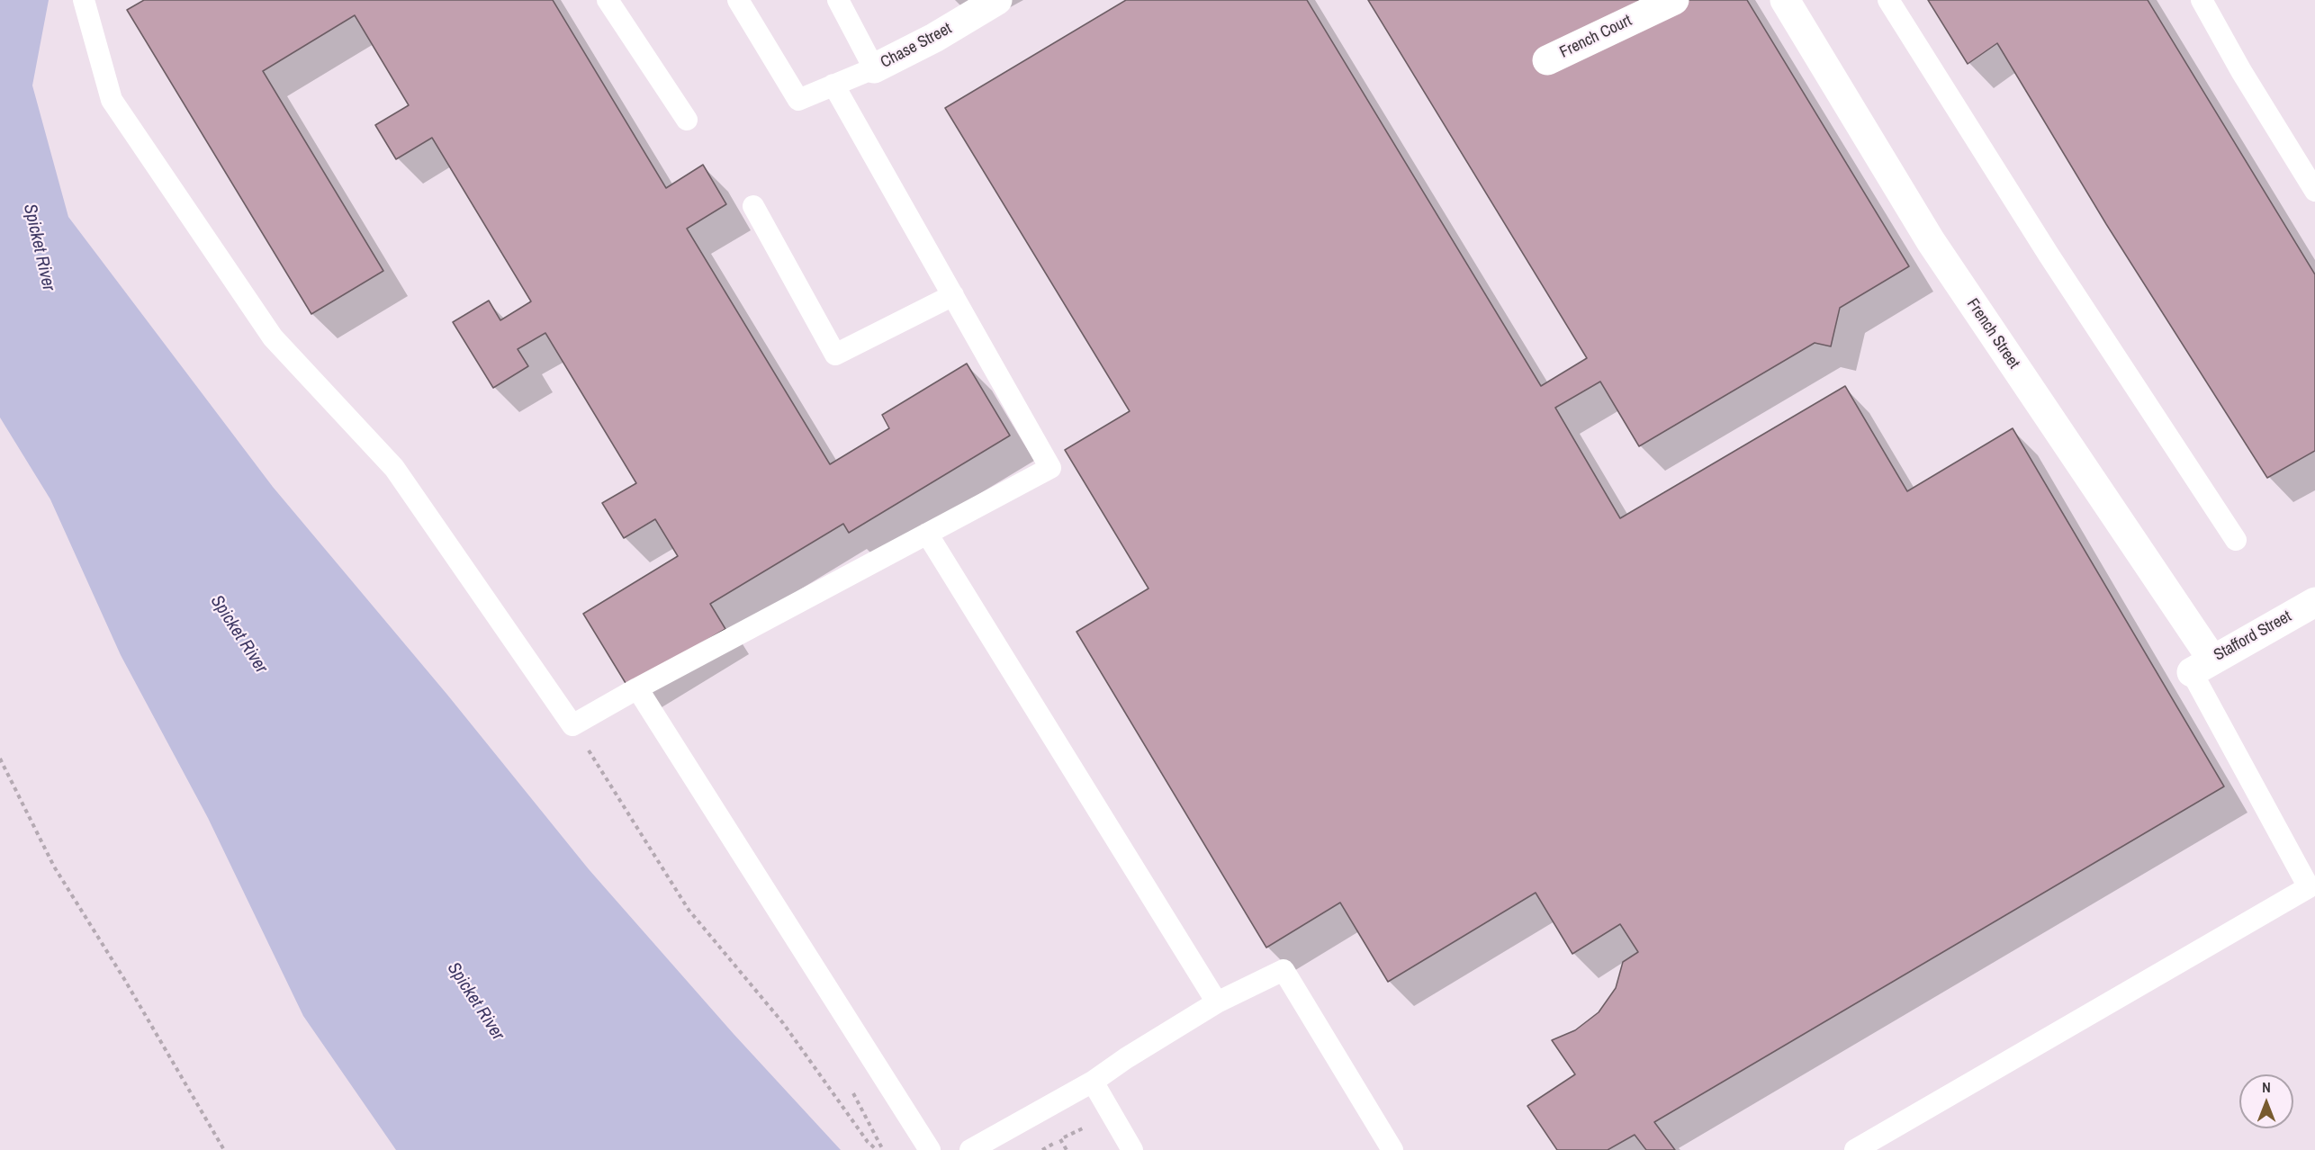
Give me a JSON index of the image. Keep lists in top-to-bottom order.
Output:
{
  "streets": {
    "street": [
      "French Court",
      "Chase Street",
      "French Street",
      "Stafford Street"
    ]
  },
  "crossings": [
    ["French Street", "Stafford Street"]
  ],
  "water": ["Spicket River"],
  "north": "top"
}
